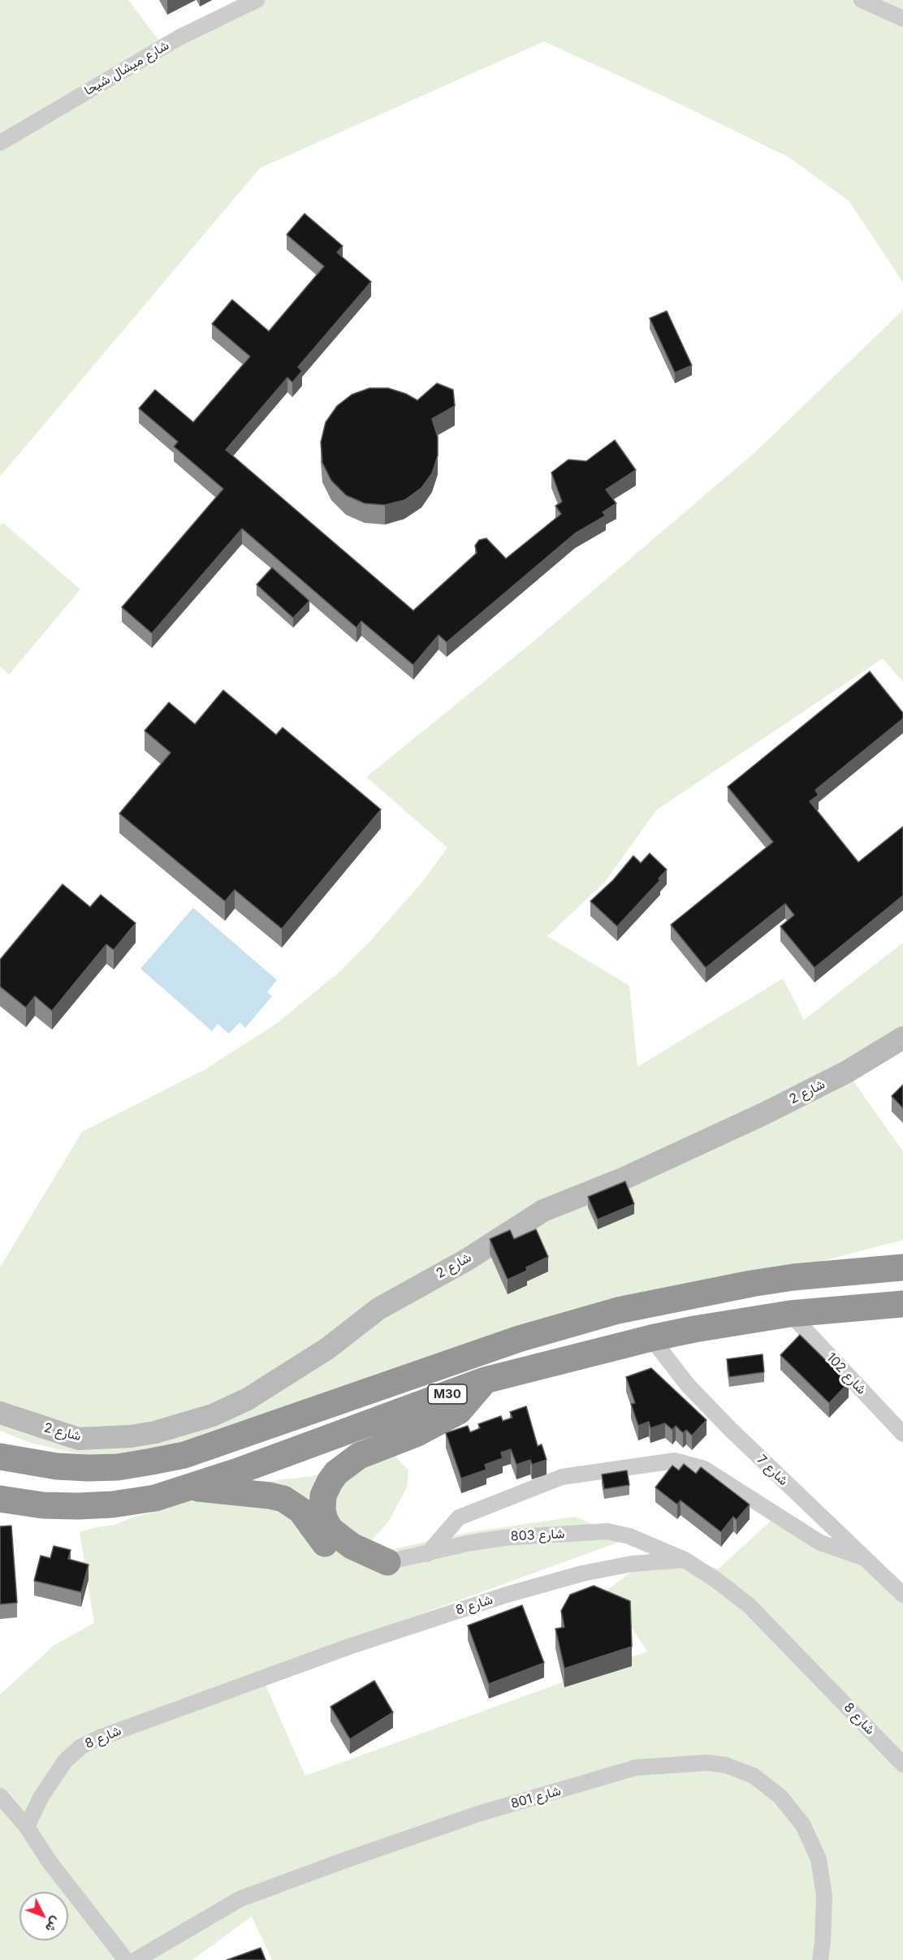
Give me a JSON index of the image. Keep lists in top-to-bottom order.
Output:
{
  "streets": {
    "highway": ["M30"],
    "street": [
      "شارع ميشال شيحا",
      "شارع 2",
      "شارع 102",
      "شارع 7",
      "شارع 803",
      "شارع 8",
      "شارع 801"
    ]
  },
  "crossings": [
    ["شارع 102", "M30"],
    ["M30", "شارع 7"],
    ["شارع 803", "شارع 8"]
  ],
  "north": "bottom right"
}
